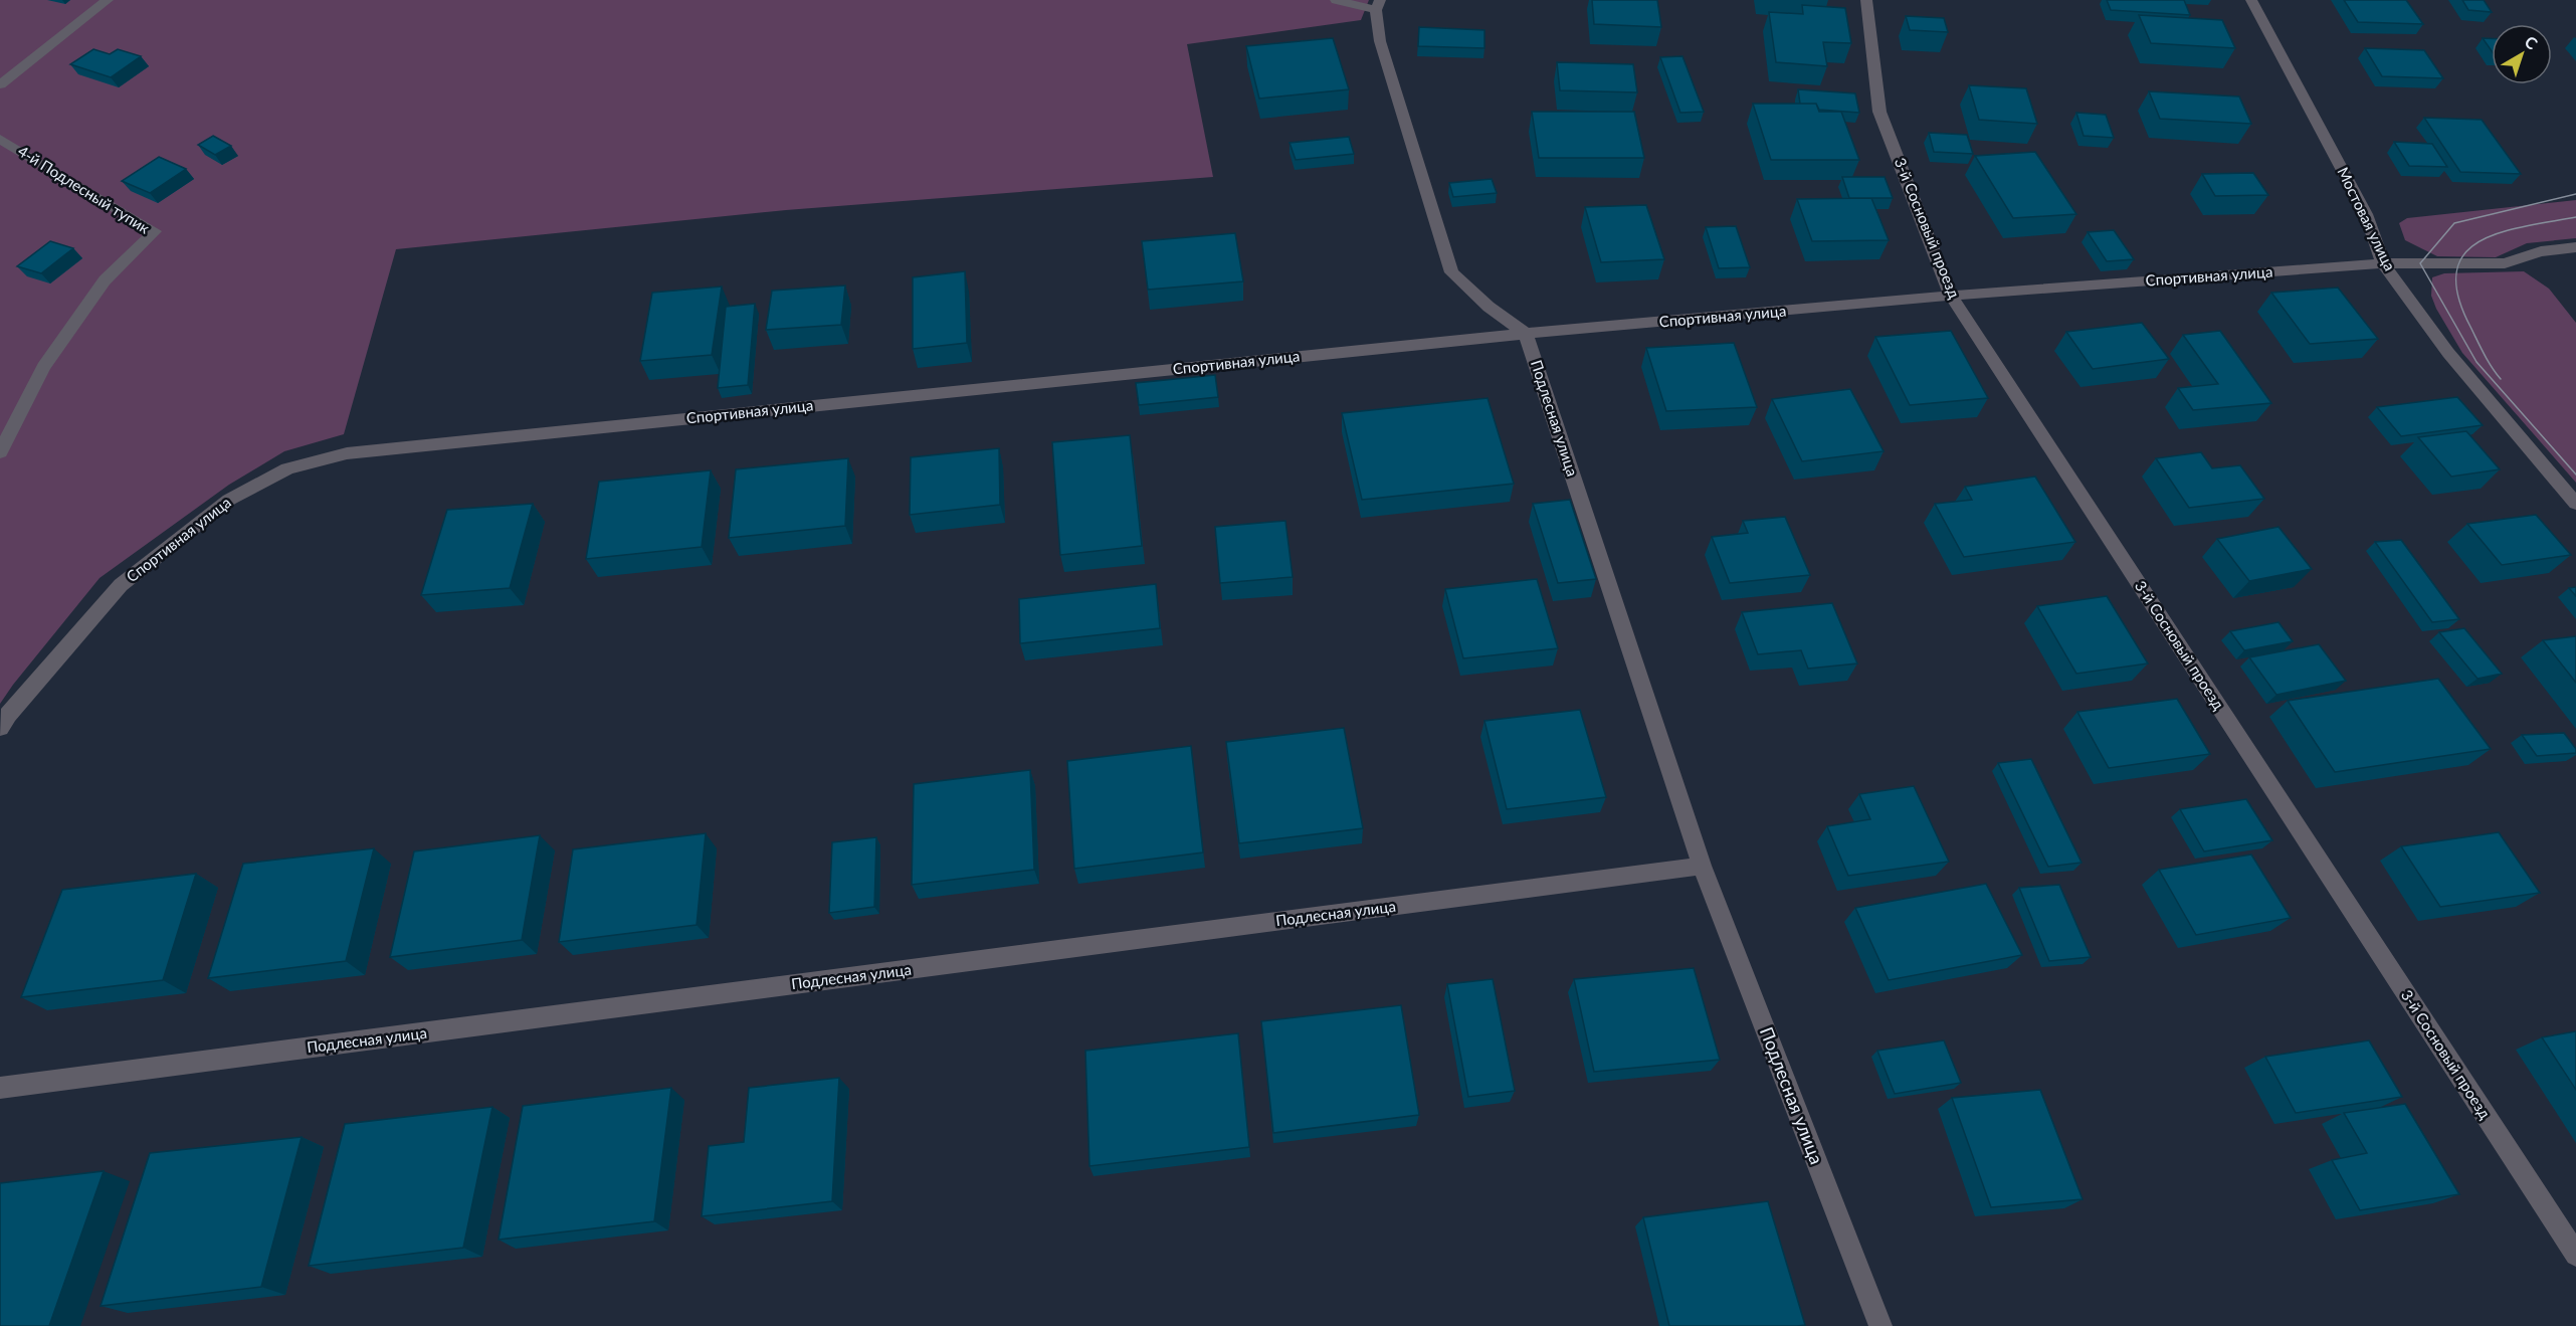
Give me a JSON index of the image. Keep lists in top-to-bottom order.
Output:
{
  "streets": {
    "street": [
      "4-й Подлесный тупик",
      "Мостовая улица",
      "3-й Сосновый проезд",
      "Спортивная улица",
      "Подлесная улица"
    ]
  },
  "crossings": [
    ["Мостовая улица", "Спортивная улица"],
    ["3-й Сосновый проезд", "Спортивная улица"],
    ["Спортивная улица", "Подлесная улица"]
  ],
  "north": "top right"
}
